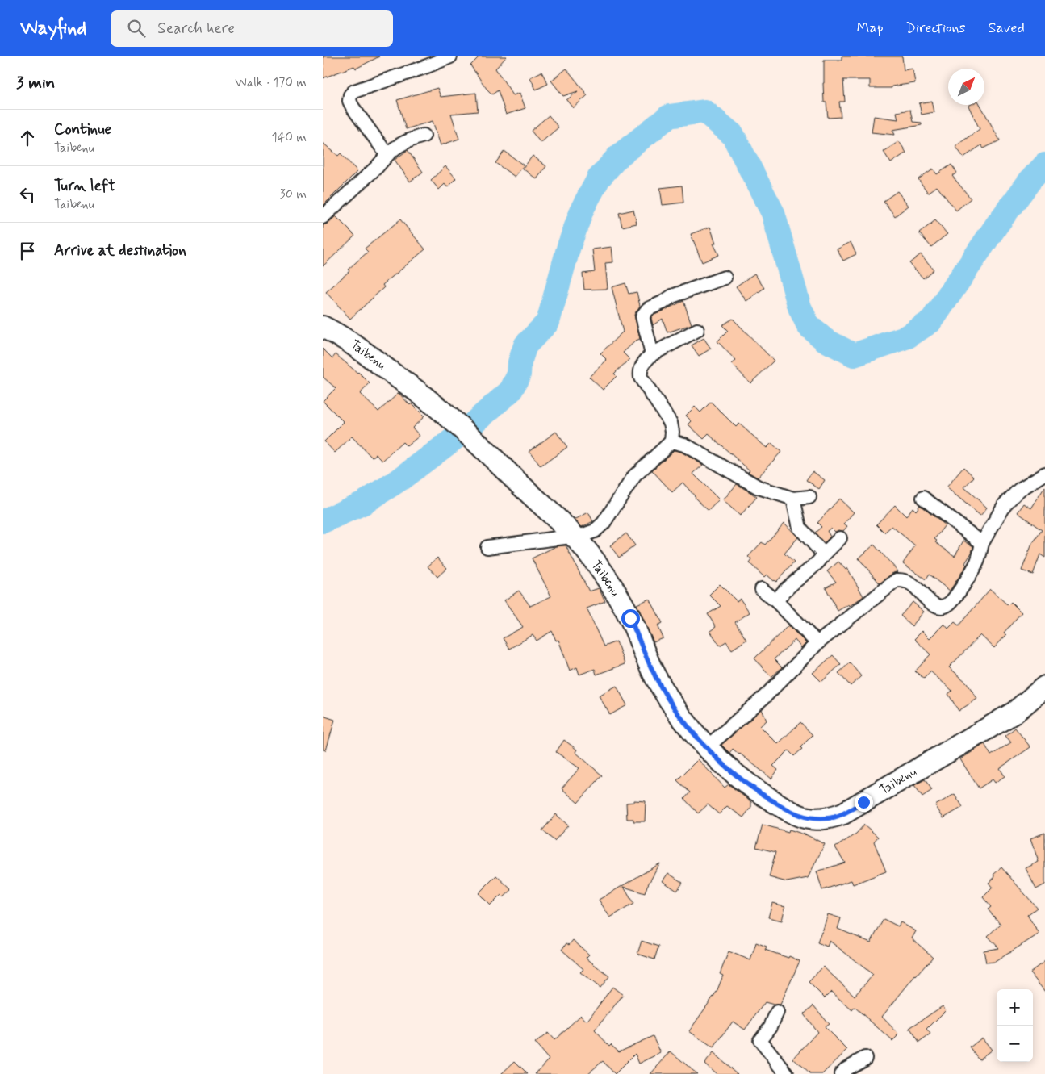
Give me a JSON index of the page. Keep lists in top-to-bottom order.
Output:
{
  "streets": {
    "main road": ["Taibenu"]
  },
  "north": "top right",
  "page": {
    "header": "Wayfind",
    "search": "Search here",
    "nav": ["Map", "Directions", "Saved"],
    "heading": ["3 min", "Walk · 170 m"],
    "list": [
      ["Continue", "Taibenu", "140 m"],
      ["Turn left", "Taibenu", "30 m"],
      "Arrive at destination"
    ],
    "map_buttons": ["+", "−"]
  }
}
